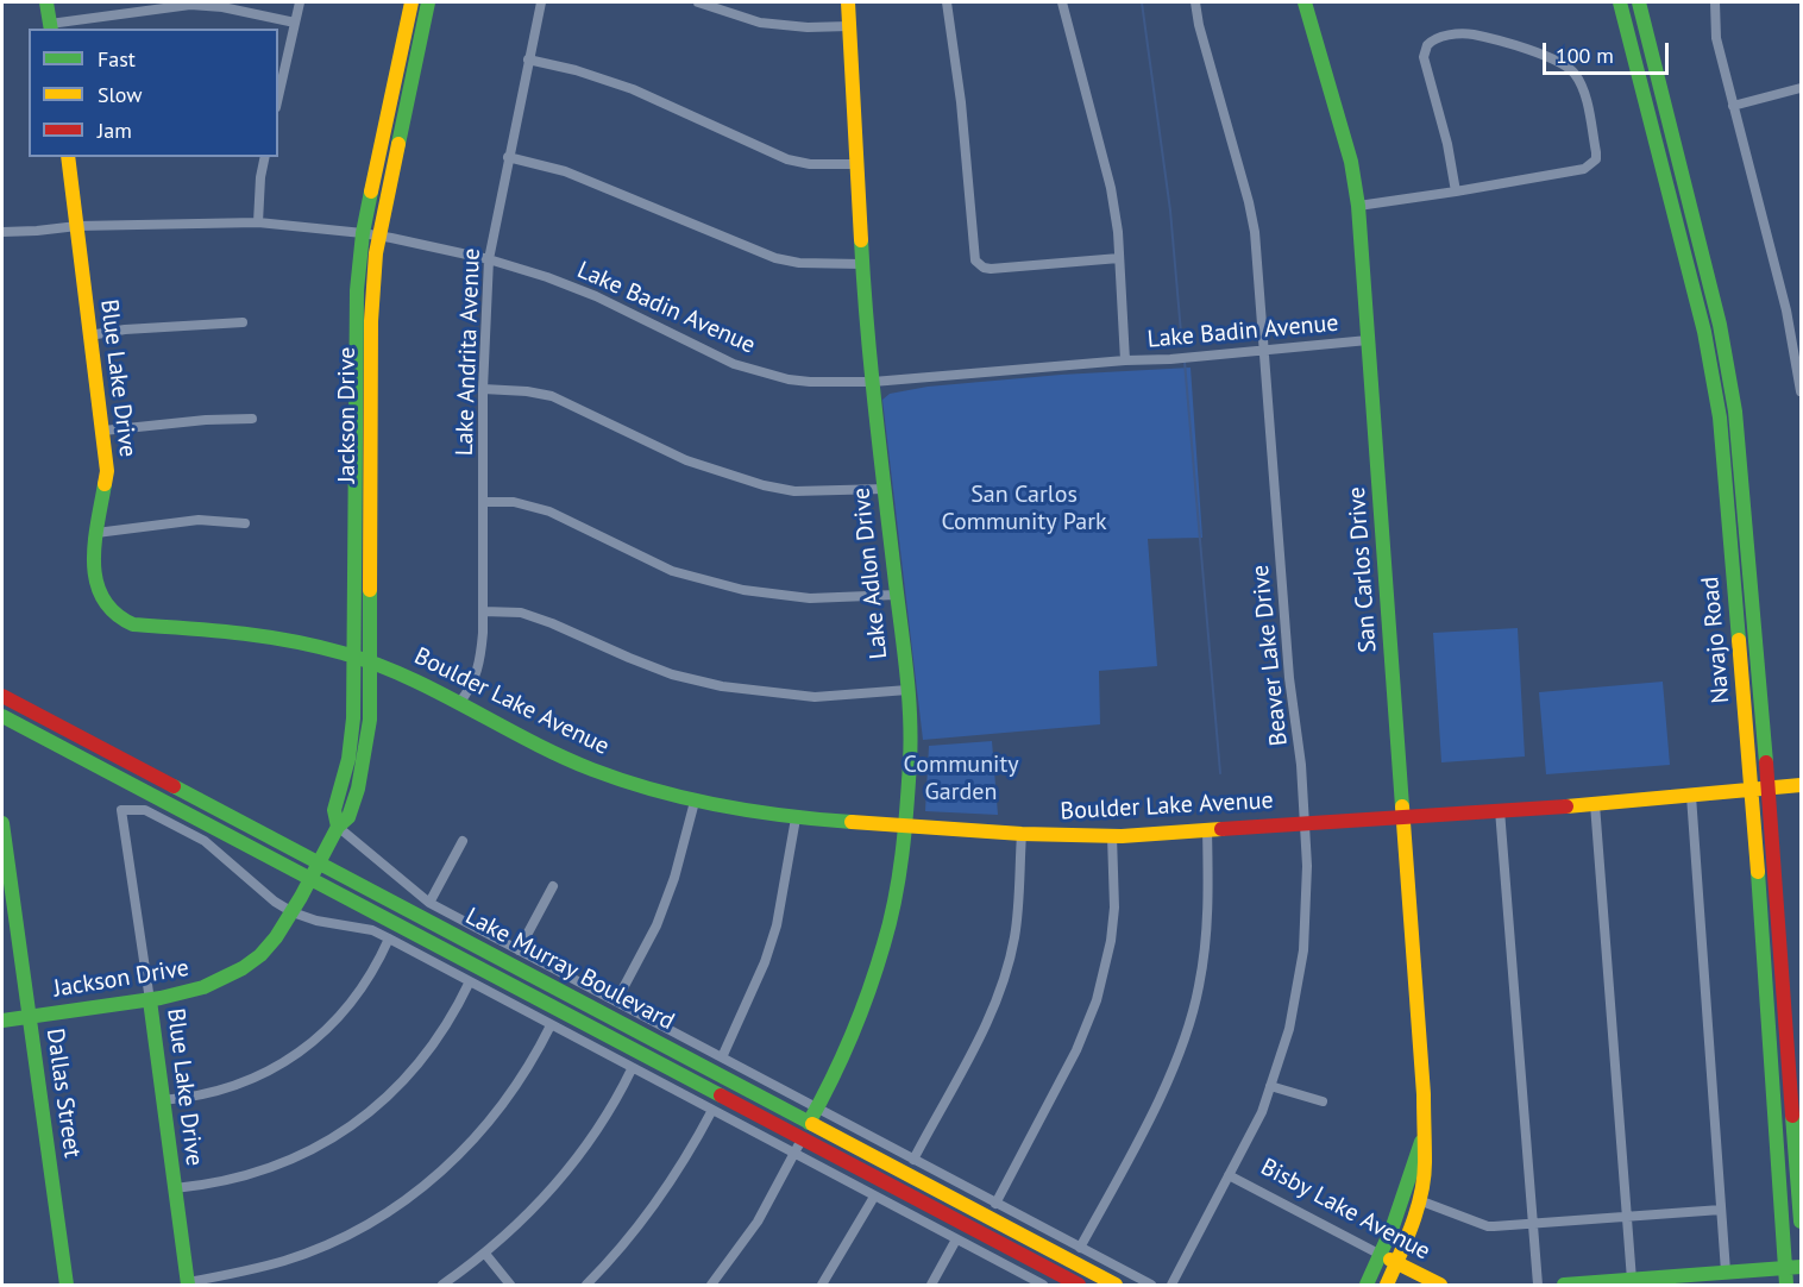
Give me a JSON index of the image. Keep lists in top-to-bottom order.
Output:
{
  "streets": {
    "main road": [
      "Blue Lake Drive",
      "Jackson Drive",
      "San Carlos Drive",
      "Lake Adlon Drive",
      "Navajo Road",
      "Boulder Lake Avenue",
      "Lake Murray Boulevard",
      "Dallas Street",
      "Bisby Lake Avenue"
    ],
    "street": ["Lake Badin Avenue", "Lake Andrita Avenue", "Beaver Lake Drive"]
  },
  "crossings": [
    ["Lake Badin Avenue", "Lake Andrita Avenue"],
    ["Lake Badin Avenue", "Blue Lake Drive"],
    ["Lake Badin Avenue", "Jackson Drive"],
    ["Lake Badin Avenue", "San Carlos Drive"],
    ["Lake Badin Avenue", "Lake Adlon Drive"],
    ["Lake Badin Avenue", "Beaver Lake Drive"],
    ["Lake Andrita Avenue", "Boulder Lake Avenue"],
    ["Blue Lake Drive", "Jackson Drive"],
    ["Blue Lake Drive", "Boulder Lake Avenue"],
    ["Jackson Drive", "Boulder Lake Avenue"],
    ["Jackson Drive", "Lake Murray Boulevard"],
    ["Jackson Drive", "Dallas Street"],
    ["San Carlos Drive", "Boulder Lake Avenue"],
    ["San Carlos Drive", "Bisby Lake Avenue"],
    ["Lake Adlon Drive", "Boulder Lake Avenue"],
    ["Lake Adlon Drive", "Lake Murray Boulevard"],
    ["Navajo Road", "Boulder Lake Avenue"],
    ["Beaver Lake Drive", "Boulder Lake Avenue"],
    ["Beaver Lake Drive", "Bisby Lake Avenue"]
  ],
  "parks": ["San Carlos Community Park", "Community Garden"],
  "legend": ["Fast", "Slow", "Jam"],
  "scale_bar": "100 m"
}
